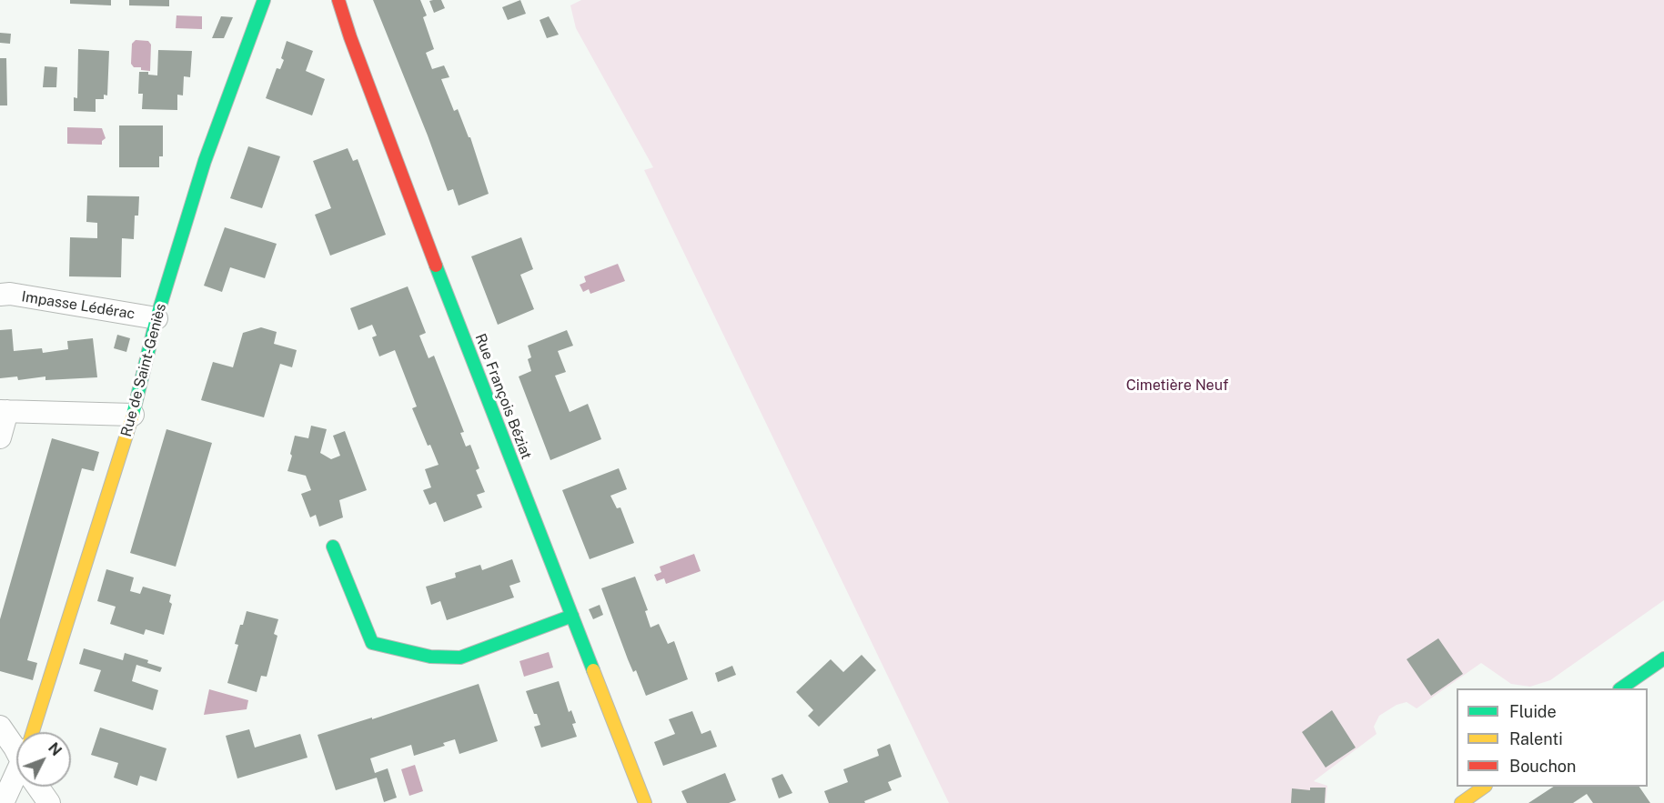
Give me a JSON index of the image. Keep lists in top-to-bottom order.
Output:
{
  "streets": {
    "street": ["Impasse Lédérac", "Rue de Saint-Geniès", "Rue François Béziat"]
  },
  "crossings": [
    ["Impasse Lédérac", "Rue de Saint-Geniès"]
  ],
  "parks": ["Cimetière Neuf"],
  "legend": ["Fluide", "Ralenti", "Bouchon"],
  "north": "top right"
}
